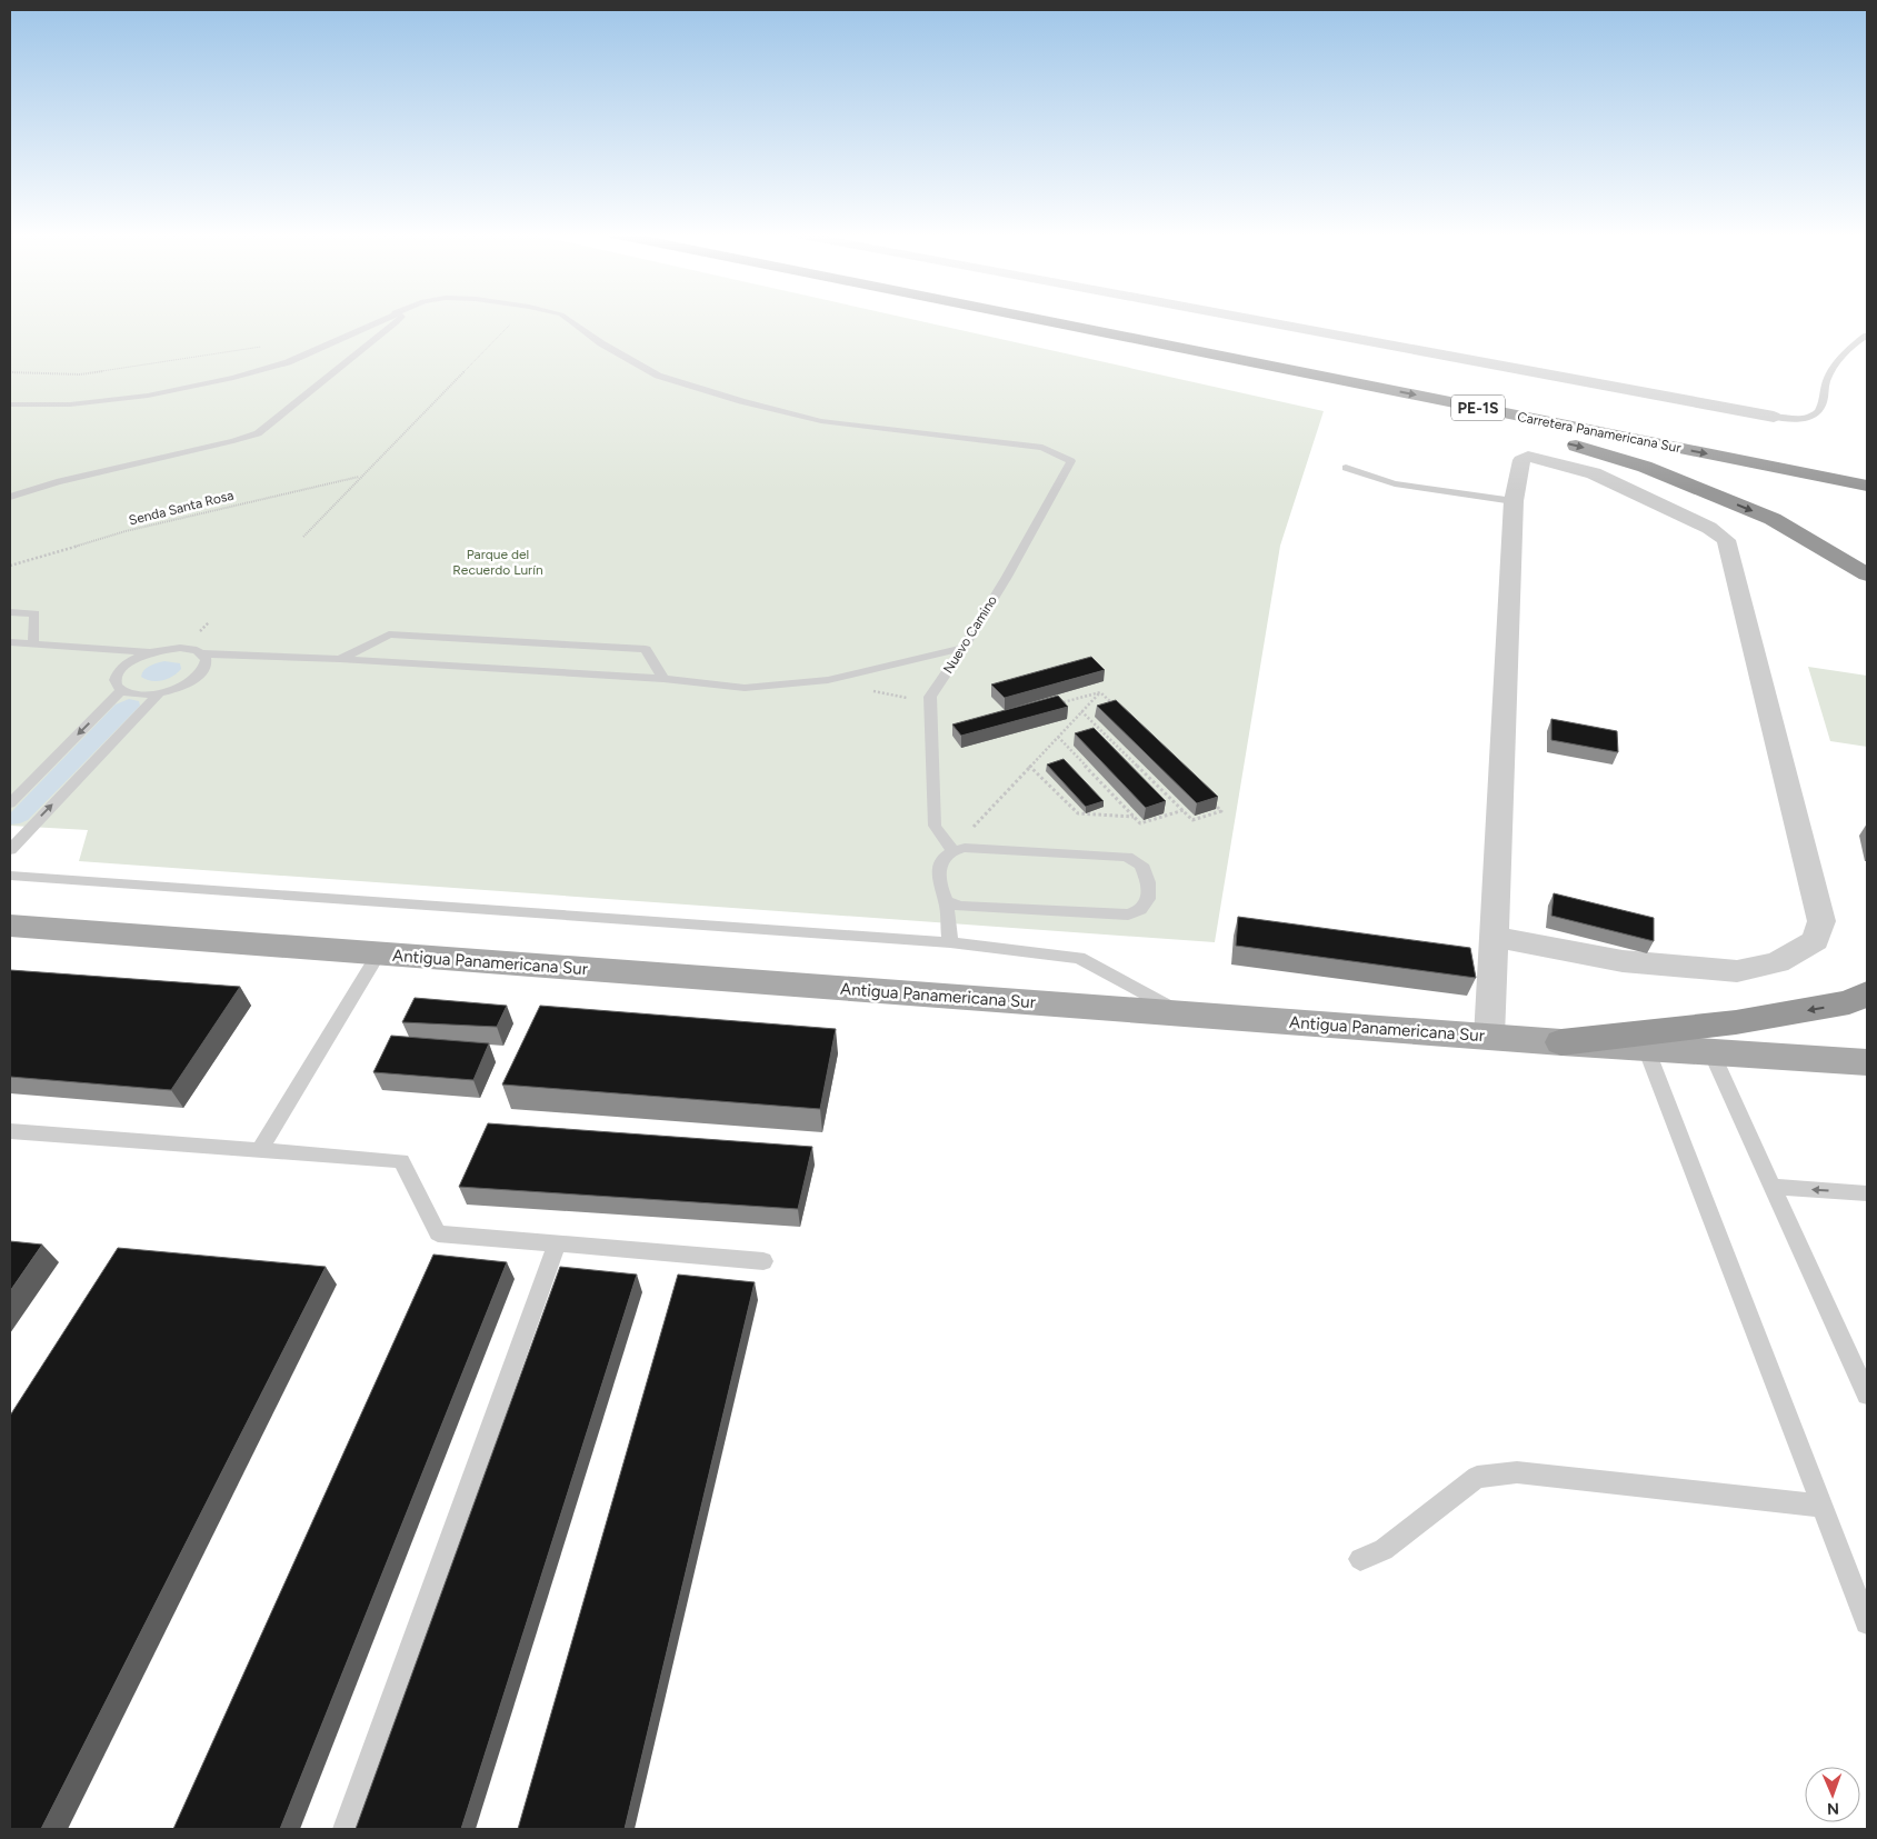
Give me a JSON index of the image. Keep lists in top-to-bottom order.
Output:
{
  "streets": {
    "highway": ["PE-1S", "Carretera Panamericana Sur"],
    "main road": ["Antigua Panamericana Sur"],
    "lane": ["Nuevo Camino"],
    "path": ["Senda Santa Rosa"]
  },
  "parks": ["Parque del Recuerdo Lurín"],
  "north": "bottom"
}
